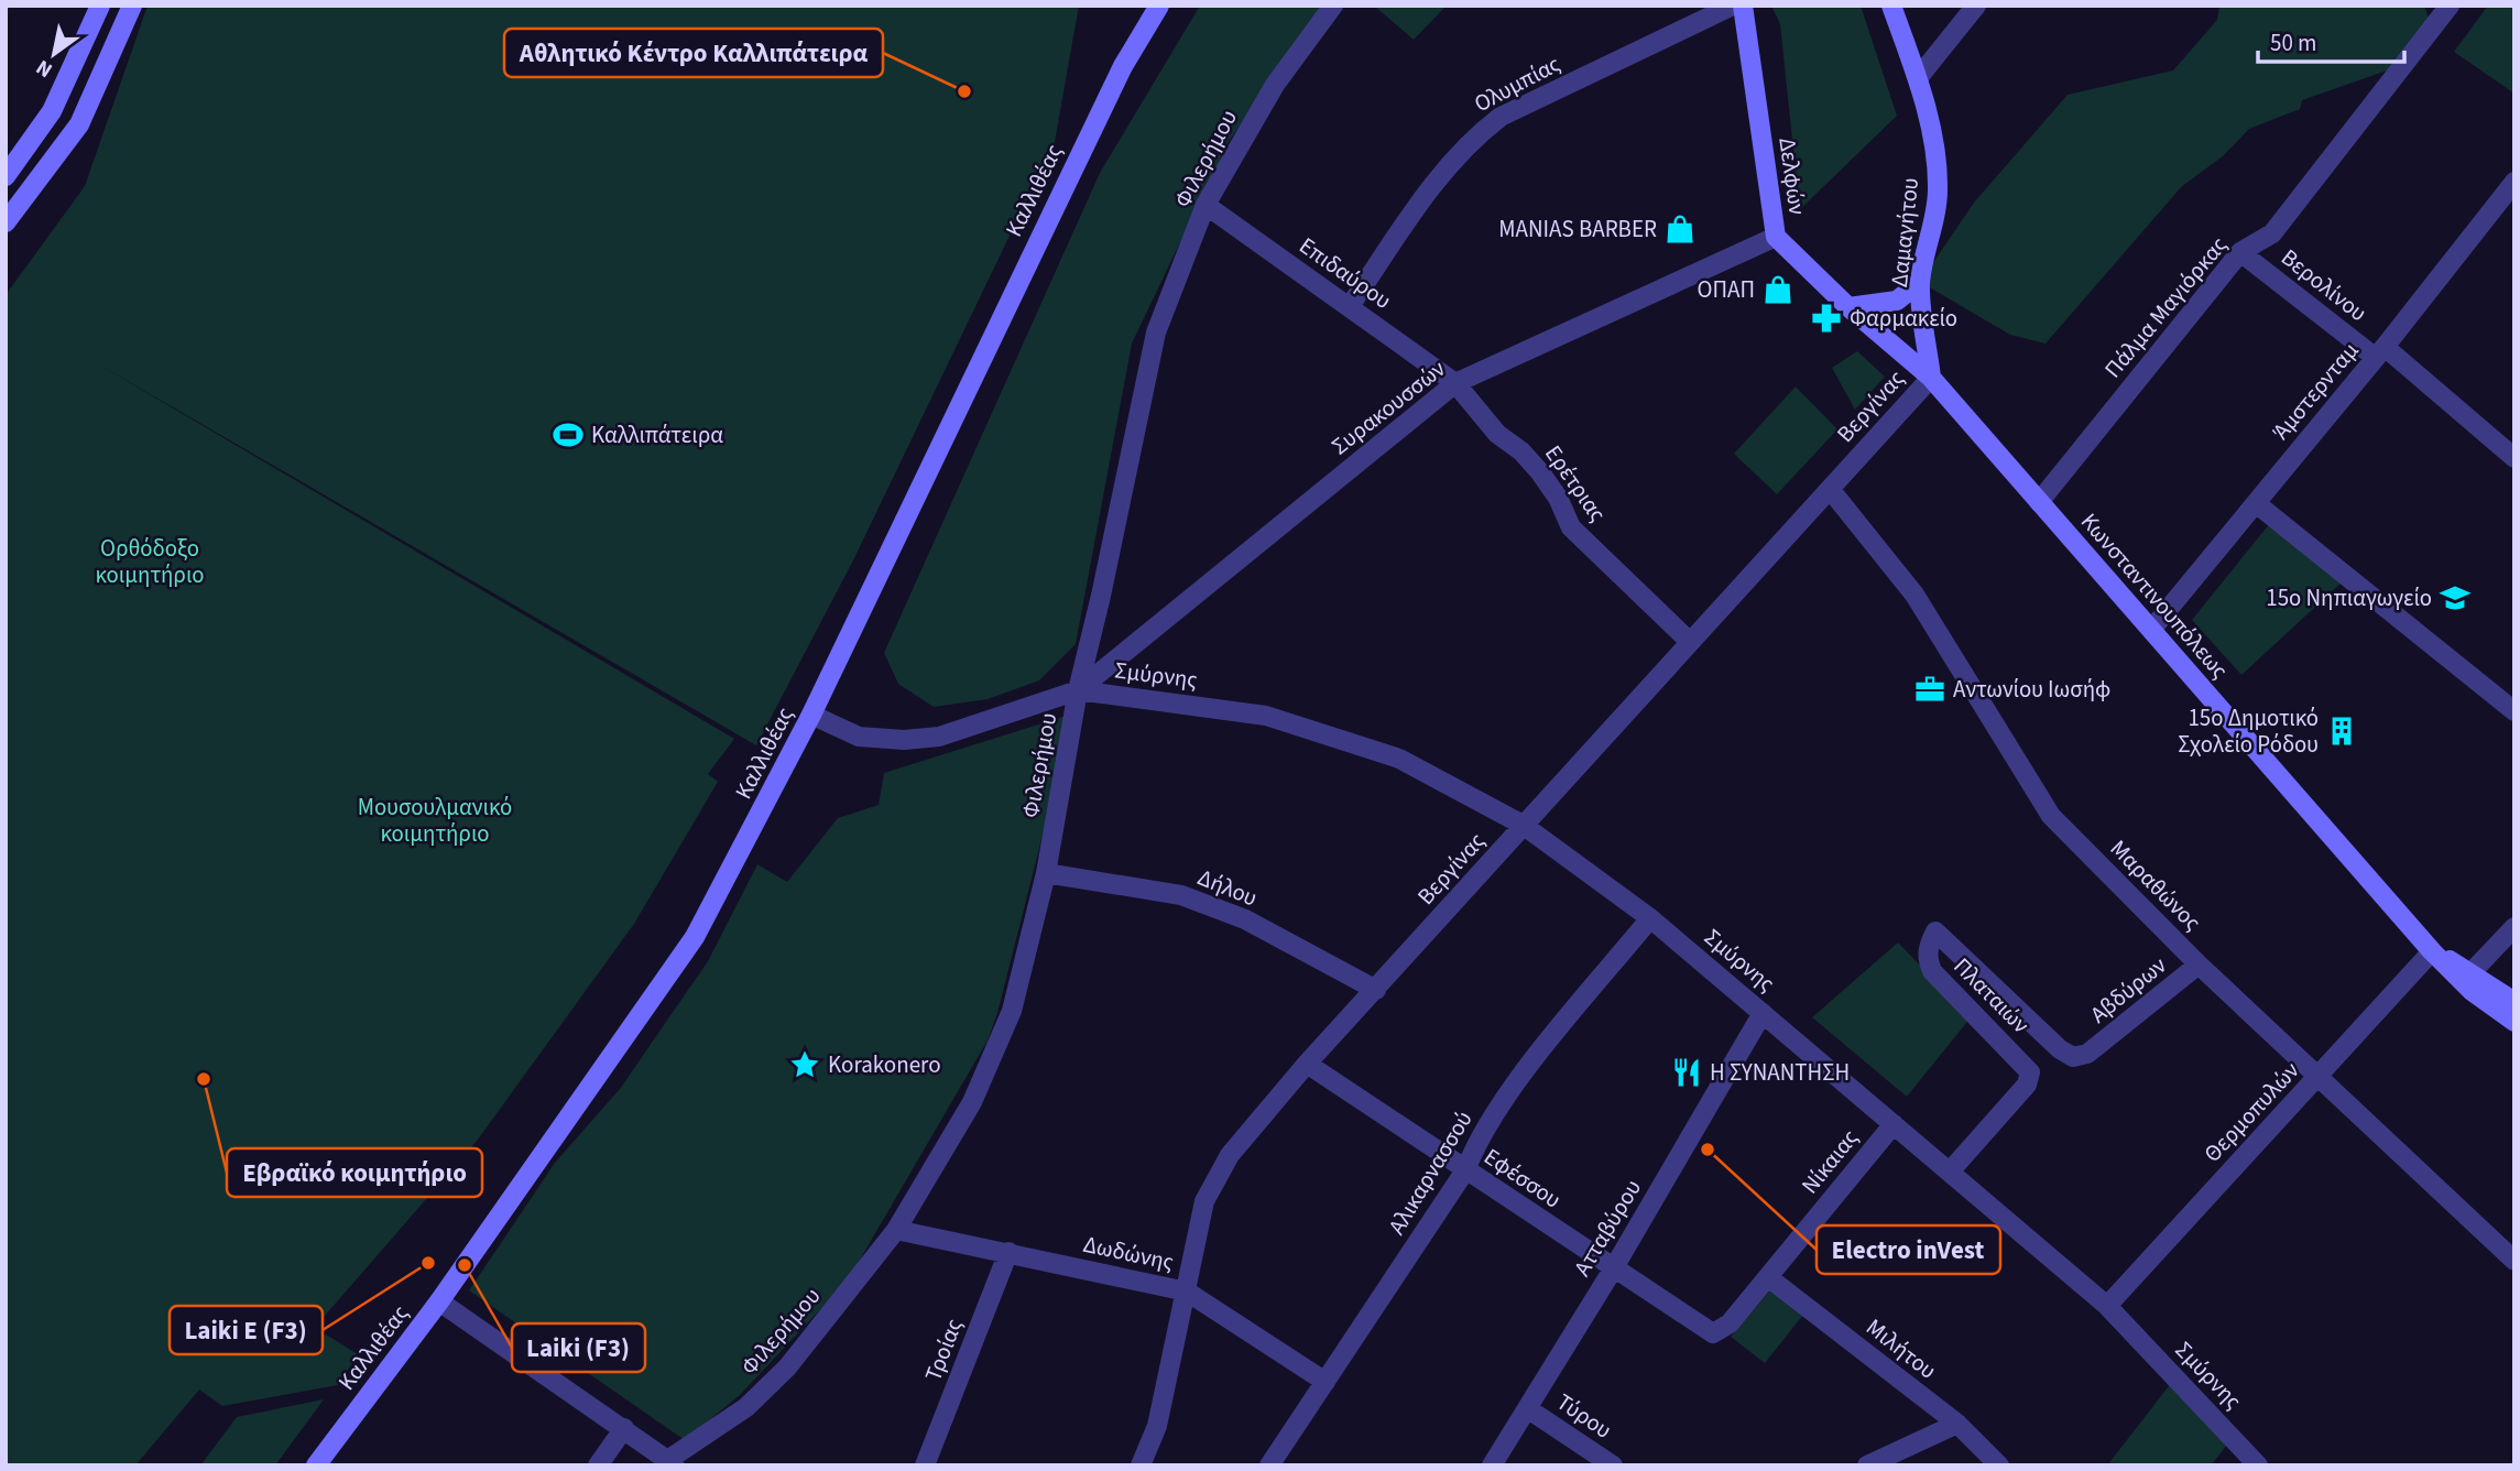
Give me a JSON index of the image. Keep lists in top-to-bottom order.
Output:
{
  "streets": {
    "main road": [
      "Δελφών",
      "Καλλιθέας",
      "Δαμαγήτου",
      "Κωνσταντινουπόλεως"
    ],
    "street": [
      "Ολυμπίας",
      "Φιλερήμου",
      "Επιδαύρου",
      "Βερολίνου",
      "Πάλμα Μαγιόρκας",
      "Άμστερνταμ",
      "Βεργίνας",
      "Συρακουσσών",
      "Ερέτριας",
      "Σμύρνης",
      "Μαραθώνος",
      "Δήλου",
      "Αβδύρων",
      "Πλαταιών",
      "Θερμοπυλών",
      "Νίκαιας",
      "Αλικαρνασσού",
      "Εφέσσου",
      "Ατταβύρου",
      "Δωδώνης",
      "Μιλήτου",
      "Τροίας",
      "Τύρου"
    ]
  },
  "crossings": [
    ["Ολυμπίας", "Επιδαύρου"],
    ["Φιλερήμου", "Επιδαύρου"],
    ["Φιλερήμου", "Συρακουσσών"],
    ["Φιλερήμου", "Σμύρνης"],
    ["Φιλερήμου", "Δήλου"],
    ["Φιλερήμου", "Δωδώνης"],
    ["Δελφών", "Δαμαγήτου"],
    ["Δελφών", "Βεργίνας"],
    ["Δελφών", "Συρακουσσών"],
    ["Δελφών", "Κωνσταντινουπόλεως"],
    ["Δαμαγήτου", "Βεργίνας"],
    ["Δαμαγήτου", "Κωνσταντινουπόλεως"],
    ["Επιδαύρου", "Συρακουσσών"],
    ["Επιδαύρου", "Ερέτριας"],
    ["Βερολίνου", "Πάλμα Μαγιόρκας"],
    ["Βερολίνου", "Άμστερνταμ"],
    ["Πάλμα Μαγιόρκας", "Κωνσταντινουπόλεως"],
    ["Άμστερνταμ", "Κωνσταντινουπόλεως"],
    ["Βεργίνας", "Ερέτριας"],
    ["Βεργίνας", "Κωνσταντινουπόλεως"],
    ["Βεργίνας", "Σμύρνης"],
    ["Βεργίνας", "Μαραθώνος"],
    ["Βεργίνας", "Δήλου"],
    ["Βεργίνας", "Εφέσσου"],
    ["Βεργίνας", "Δωδώνης"],
    ["Συρακουσσών", "Ερέτριας"],
    ["Συρακουσσών", "Σμύρνης"],
    ["Κωνσταντινουπόλεως", "Θερμοπυλών"],
    ["Σμύρνης", "Πλαταιών"],
    ["Σμύρνης", "Θερμοπυλών"],
    ["Σμύρνης", "Νίκαιας"],
    ["Σμύρνης", "Αλικαρνασσού"],
    ["Σμύρνης", "Ατταβύρου"],
    ["Μαραθώνος", "Αβδύρων"],
    ["Μαραθώνος", "Θερμοπυλών"],
    ["Αβδύρων", "Πλαταιών"],
    ["Νίκαιας", "Εφέσσου"],
    ["Νίκαιας", "Μιλήτου"],
    ["Αλικαρνασσού", "Εφέσσου"],
    ["Αλικαρνασσού", "Δωδώνης"],
    ["Εφέσσου", "Ατταβύρου"],
    ["Ατταβύρου", "Τύρου"],
    ["Δωδώνης", "Τροίας"]
  ],
  "parks": ["Ορθόδοξο κοιμητήριο", "Μουσουλμανικό κοιμητήριο"],
  "places": {
    "other": [
      "Αθλητικό Κέντρο Καλλιπάτειρα",
      "Εβραϊκό κοιμητήριο",
      "Electro inVest",
      "Laiki E (F3)",
      "Laiki (F3)"
    ],
    "shop": ["MANIAS BARBER", "ΟΠΑΠ"],
    "pharmacy": ["Φαρμακείο"],
    "sports": ["Καλλιπάτειρα"],
    "school or university": ["15ο Νηπιαγωγείο"],
    "office": ["Αντωνίου Ιωσήφ"],
    "building": ["15ο Δημοτικό Σχολείο Ρόδου"],
    "place": ["Korakonero"],
    "restaurant": ["Η ΣΥΝΑΝΤΗΣΗ"]
  },
  "scale_bar": "50 m",
  "north": "bottom left"
}
